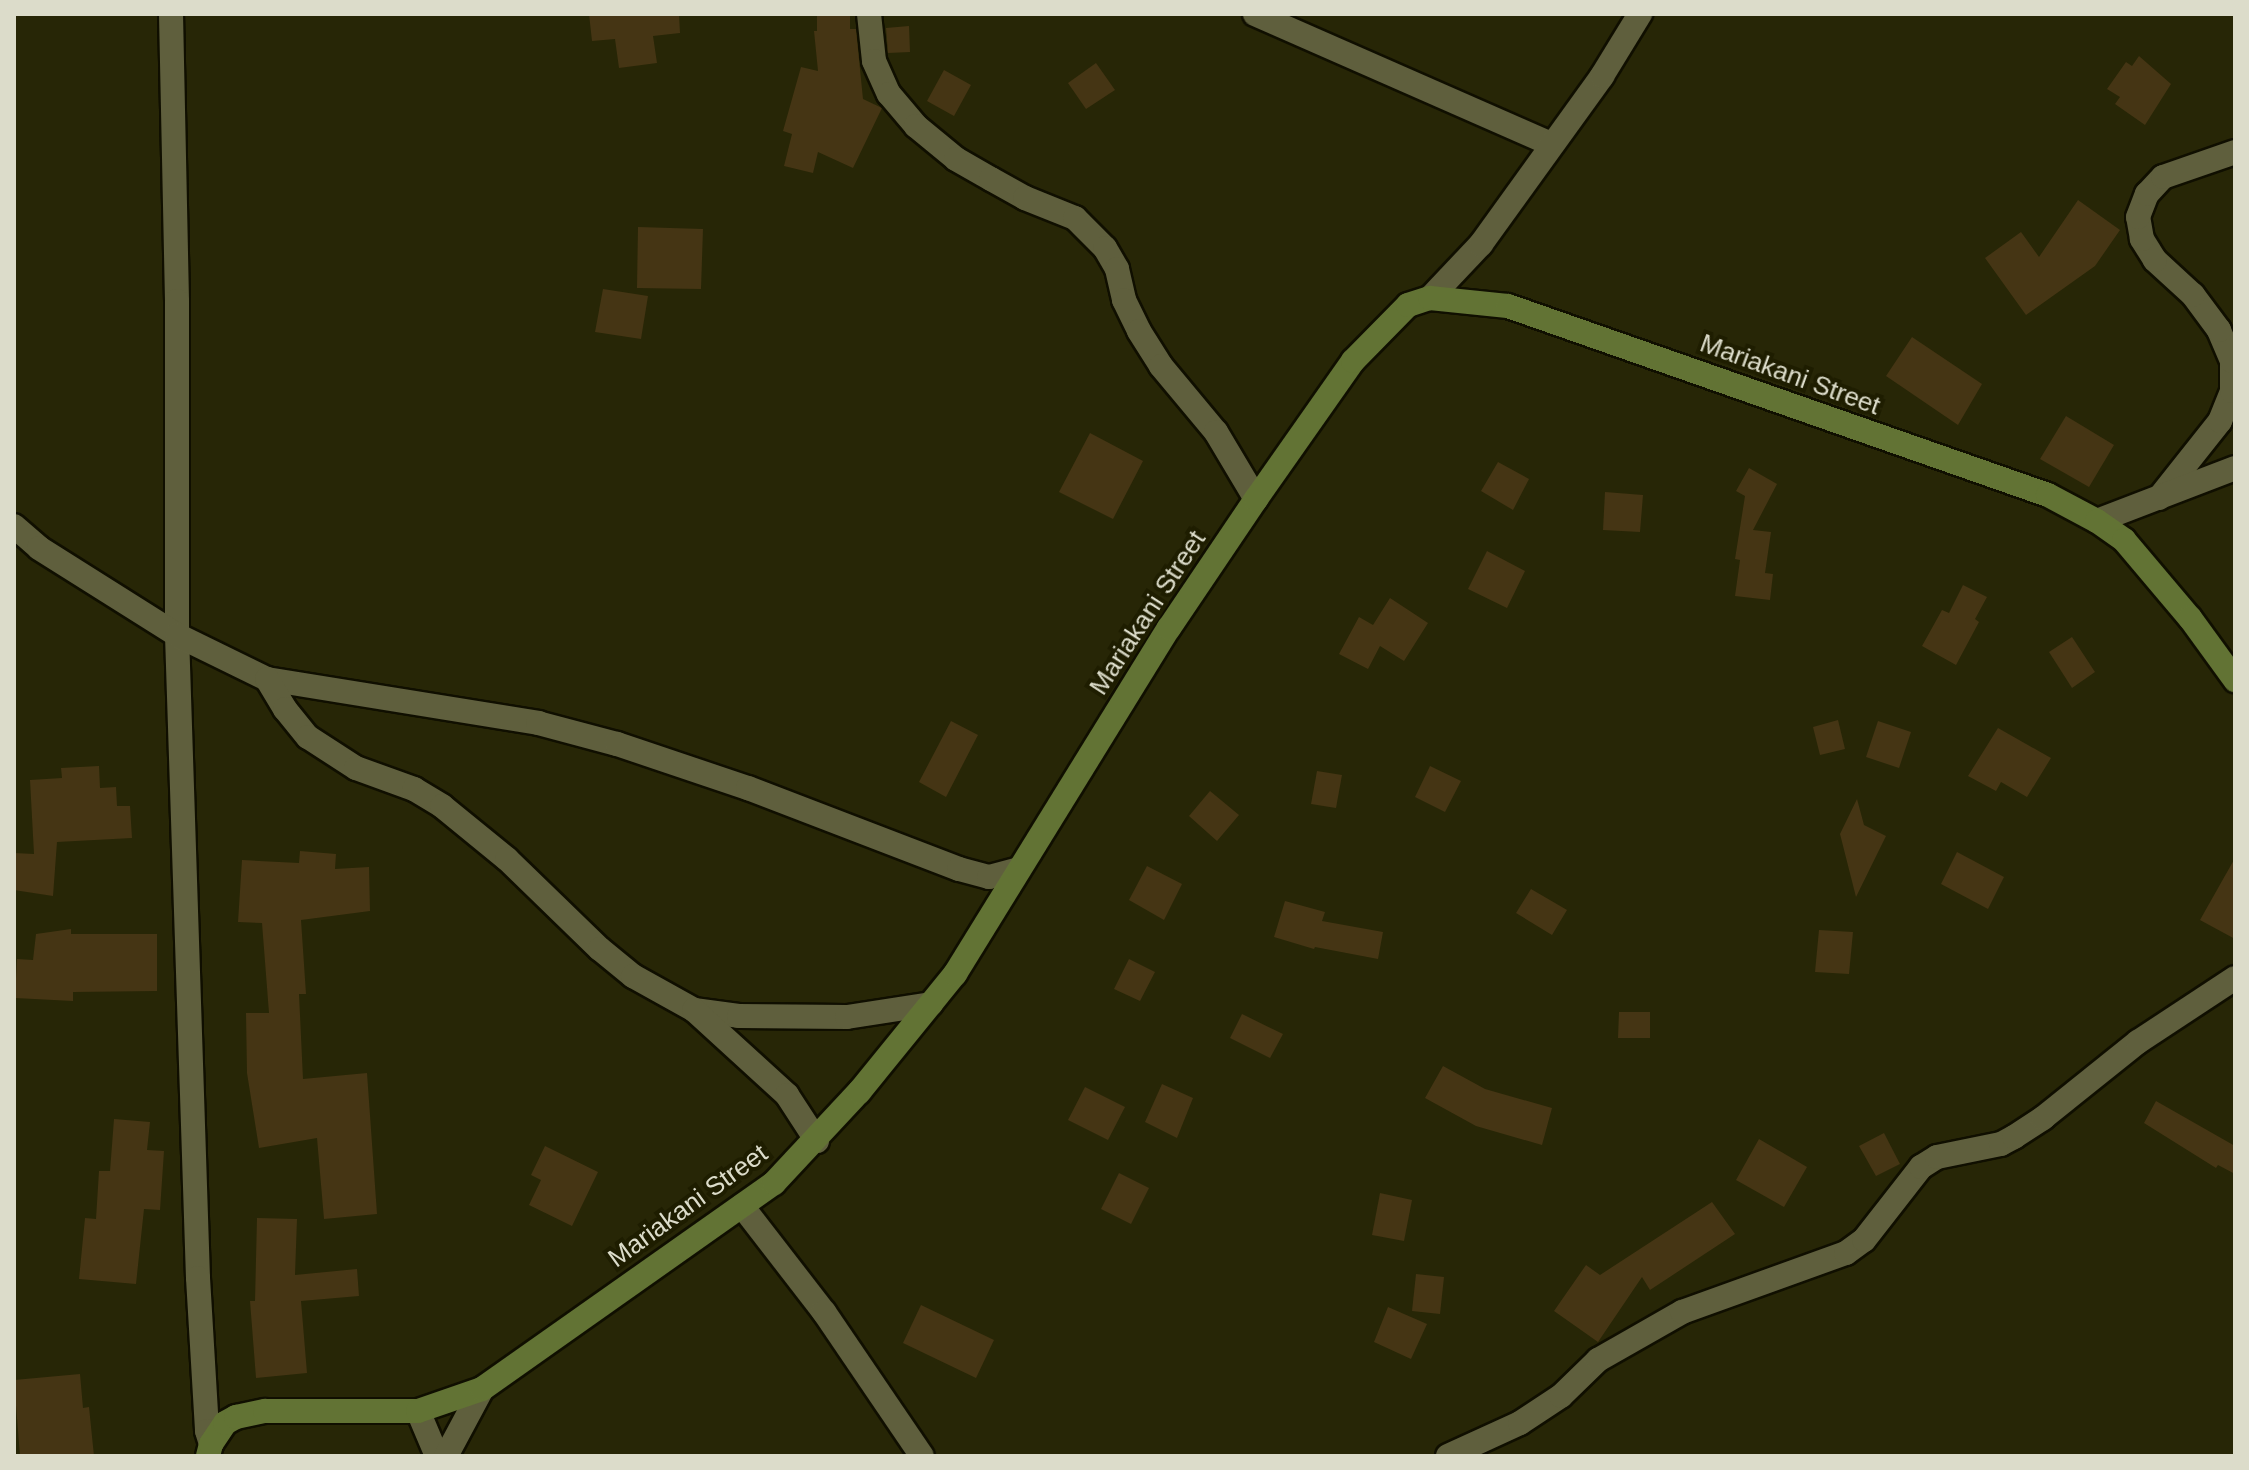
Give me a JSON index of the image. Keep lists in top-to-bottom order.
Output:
{
  "streets": {
    "street": ["Mariakani Street"]
  }
}
